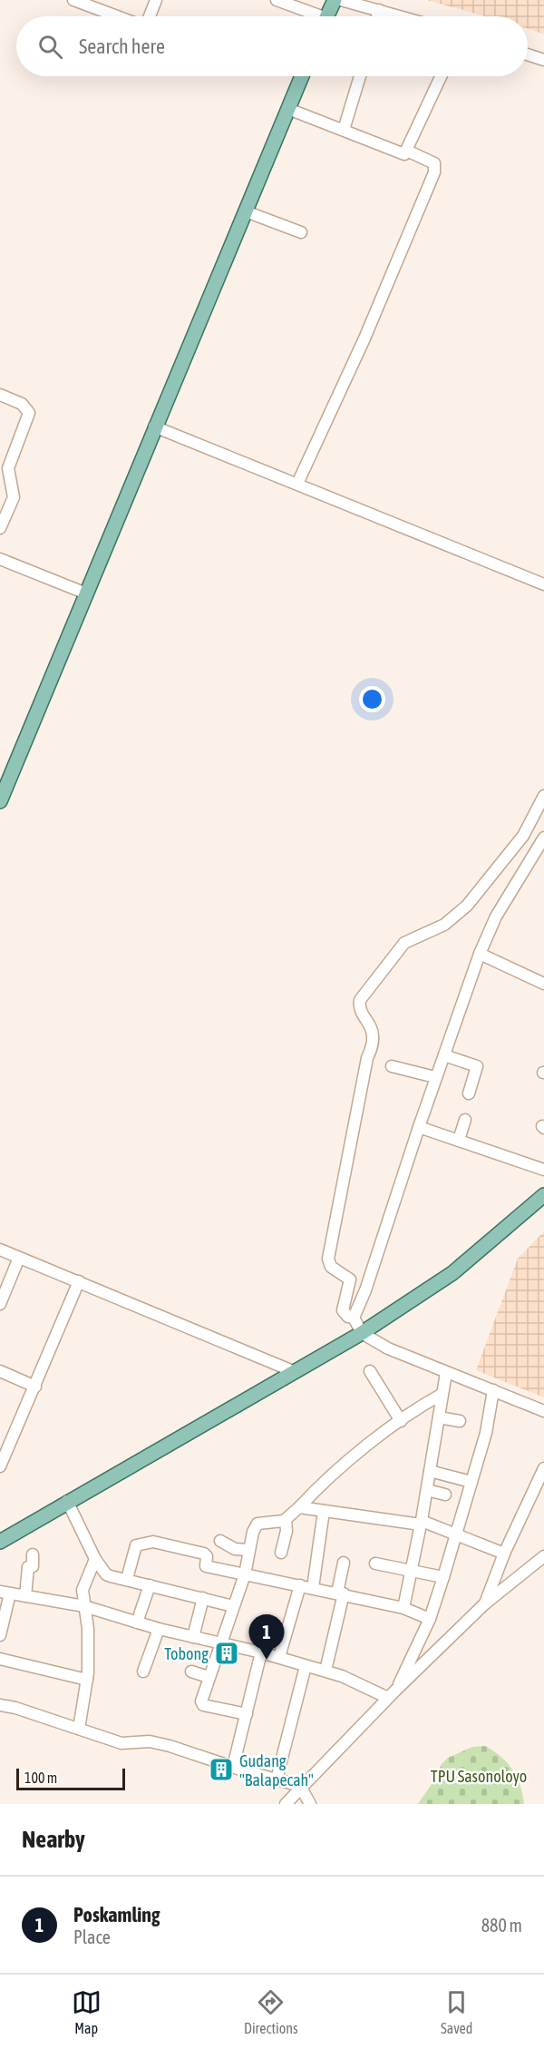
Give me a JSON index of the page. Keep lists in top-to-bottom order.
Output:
{
  "parks": ["TPU Sasonoloyo"],
  "places": {
    "building": ["Tobong", "Gudang \"Balapecah\""]
  },
  "scale_bar": "100 m",
  "page": {
    "search": "Search here",
    "pins": "1",
    "scale": "100 m",
    "heading": "Nearby",
    "list": [
      {
        "mark": "1",
        "name": "Poskamling",
        "note": "Place",
        "value": "880 m"
      }
    ],
    "nav": ["Map", "Directions", "Saved"]
  }
}
